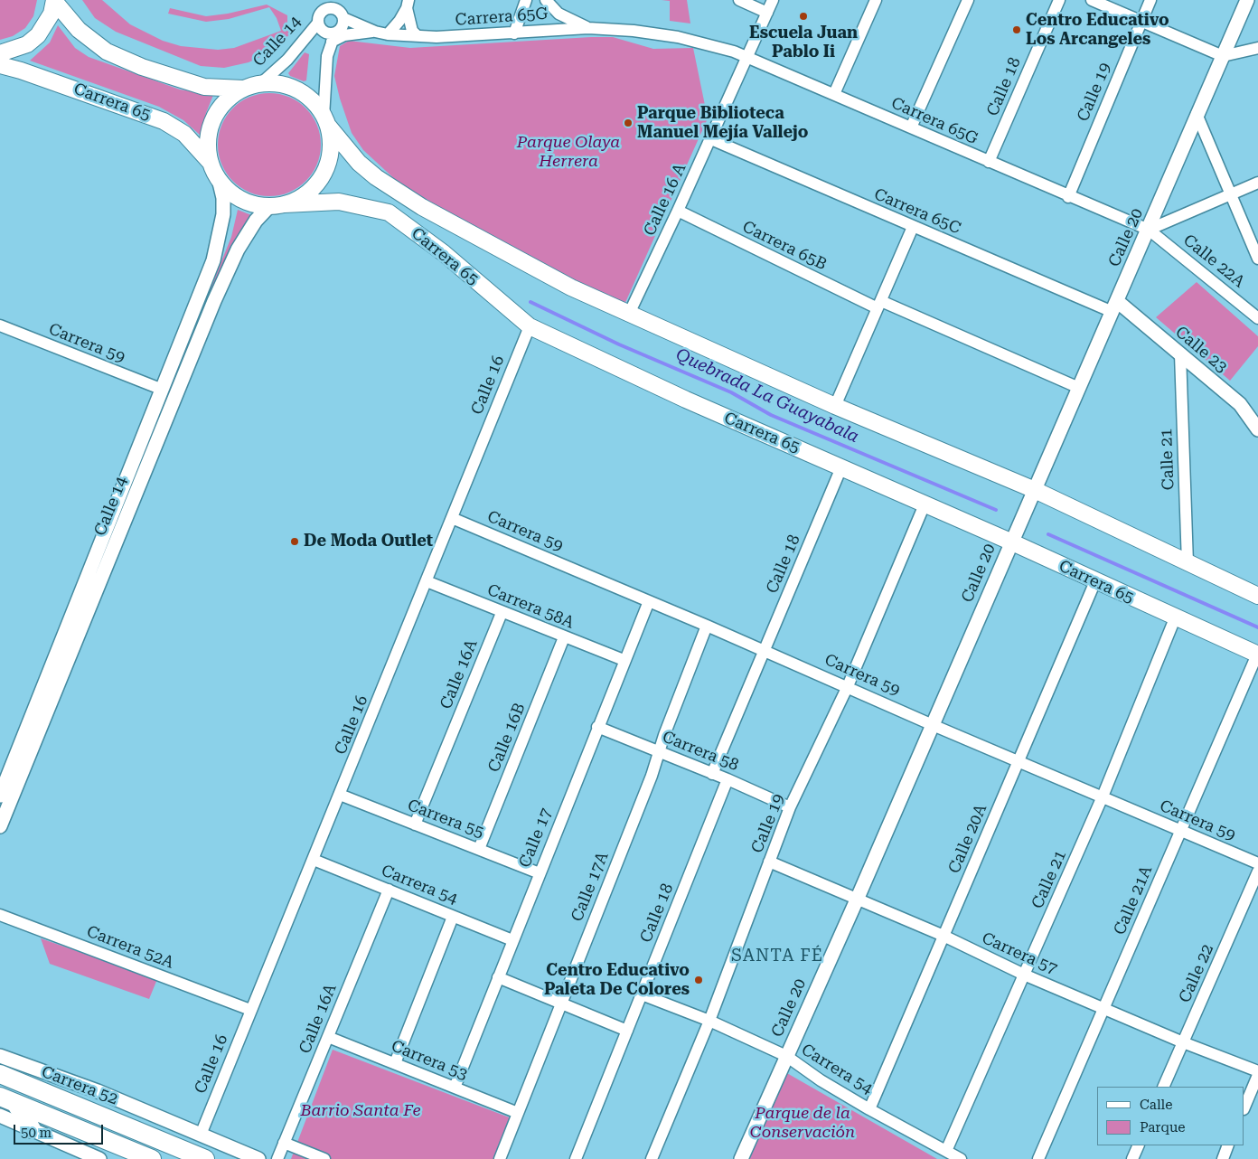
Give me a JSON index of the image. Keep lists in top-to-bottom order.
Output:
{
  "streets": {
    "main road": ["Carrera 65", "Carrera 52"],
    "street": [
      "Carrera 65G",
      "Calle 14",
      "Calle 18",
      "Calle 19",
      "Calle 16 A",
      "Carrera 65C",
      "Calle 20",
      "Carrera 65B",
      "Calle 22A",
      "Carrera 59",
      "Calle 23",
      "Calle 16",
      "Calle 21",
      "Carrera 58A",
      "Calle 16A",
      "Calle 16B",
      "Carrera 58",
      "Carrera 55",
      "Calle 17",
      "Calle 20A",
      "Carrera 54",
      "Calle 17A",
      "Calle 21A",
      "Carrera 52A",
      "Carrera 57",
      "Calle 22",
      "Carrera 53"
    ]
  },
  "crossings": [
    ["Carrera 65G", "Calle 14"],
    ["Carrera 65G", "Calle 18"],
    ["Carrera 65G", "Calle 19"],
    ["Carrera 65G", "Calle 16 A"],
    ["Carrera 65G", "Calle 20"],
    ["Carrera 65G", "Calle 22A"],
    ["Calle 14", "Carrera 65"],
    ["Calle 14", "Carrera 59"],
    ["Calle 18", "Carrera 65"],
    ["Calle 18", "Carrera 59"],
    ["Calle 18", "Carrera 58"],
    ["Calle 18", "Carrera 54"],
    ["Calle 19", "Carrera 65"],
    ["Calle 19", "Carrera 59"],
    ["Calle 19", "Carrera 58"],
    ["Calle 19", "Carrera 54"],
    ["Calle 19", "Carrera 57"],
    ["Carrera 65", "Calle 16 A"],
    ["Carrera 65", "Calle 20"],
    ["Carrera 65", "Calle 16"],
    ["Carrera 65", "Calle 21"],
    ["Carrera 65", "Calle 20A"],
    ["Carrera 65", "Calle 21A"],
    ["Calle 16 A", "Carrera 65C"],
    ["Calle 16 A", "Carrera 65B"],
    ["Carrera 65C", "Calle 20"],
    ["Carrera 65C", "Calle 23"],
    ["Calle 20", "Carrera 65B"],
    ["Calle 20", "Calle 22A"],
    ["Calle 20", "Carrera 59"],
    ["Calle 20", "Calle 23"],
    ["Calle 20", "Carrera 54"],
    ["Calle 20", "Carrera 57"],
    ["Carrera 59", "Calle 16"],
    ["Carrera 59", "Calle 21"],
    ["Carrera 59", "Calle 17"],
    ["Carrera 59", "Calle 20A"],
    ["Carrera 59", "Calle 17A"],
    ["Carrera 59", "Calle 21A"],
    ["Calle 23", "Calle 21"],
    ["Calle 16", "Carrera 58A"],
    ["Calle 16", "Carrera 55"],
    ["Calle 16", "Carrera 54"],
    ["Calle 16", "Carrera 52A"],
    ["Calle 16", "Carrera 52"],
    ["Calle 21", "Carrera 54"],
    ["Calle 21", "Carrera 57"],
    ["Carrera 58A", "Calle 16A"],
    ["Carrera 58A", "Calle 16B"],
    ["Carrera 58A", "Calle 17"],
    ["Calle 16A", "Carrera 55"],
    ["Calle 16A", "Carrera 54"],
    ["Calle 16A", "Carrera 53"],
    ["Calle 16B", "Carrera 55"],
    ["Carrera 58", "Calle 17"],
    ["Carrera 58", "Calle 17A"],
    ["Carrera 55", "Calle 17"],
    ["Calle 17", "Carrera 54"],
    ["Calle 17", "Carrera 53"],
    ["Calle 20A", "Carrera 54"],
    ["Calle 20A", "Carrera 57"],
    ["Calle 17A", "Carrera 53"],
    ["Calle 21A", "Carrera 57"],
    ["Carrera 57", "Calle 22"]
  ],
  "districts": ["SANTA FÉ"],
  "water": ["Quebrada La Guayabala"],
  "parks": ["Parque Olaya Herrera", "Barrio Santa Fe", "Parque de la Conservación"],
  "places": [
    "Escuela Juan Pablo Ii",
    "Centro Educativo Los Arcangeles",
    "Parque Biblioteca Manuel Mejía Vallejo",
    "De Moda Outlet",
    "Centro Educativo Paleta De Colores"
  ],
  "legend": ["Calle", "Parque"],
  "scale_bar": "50 m"
}
